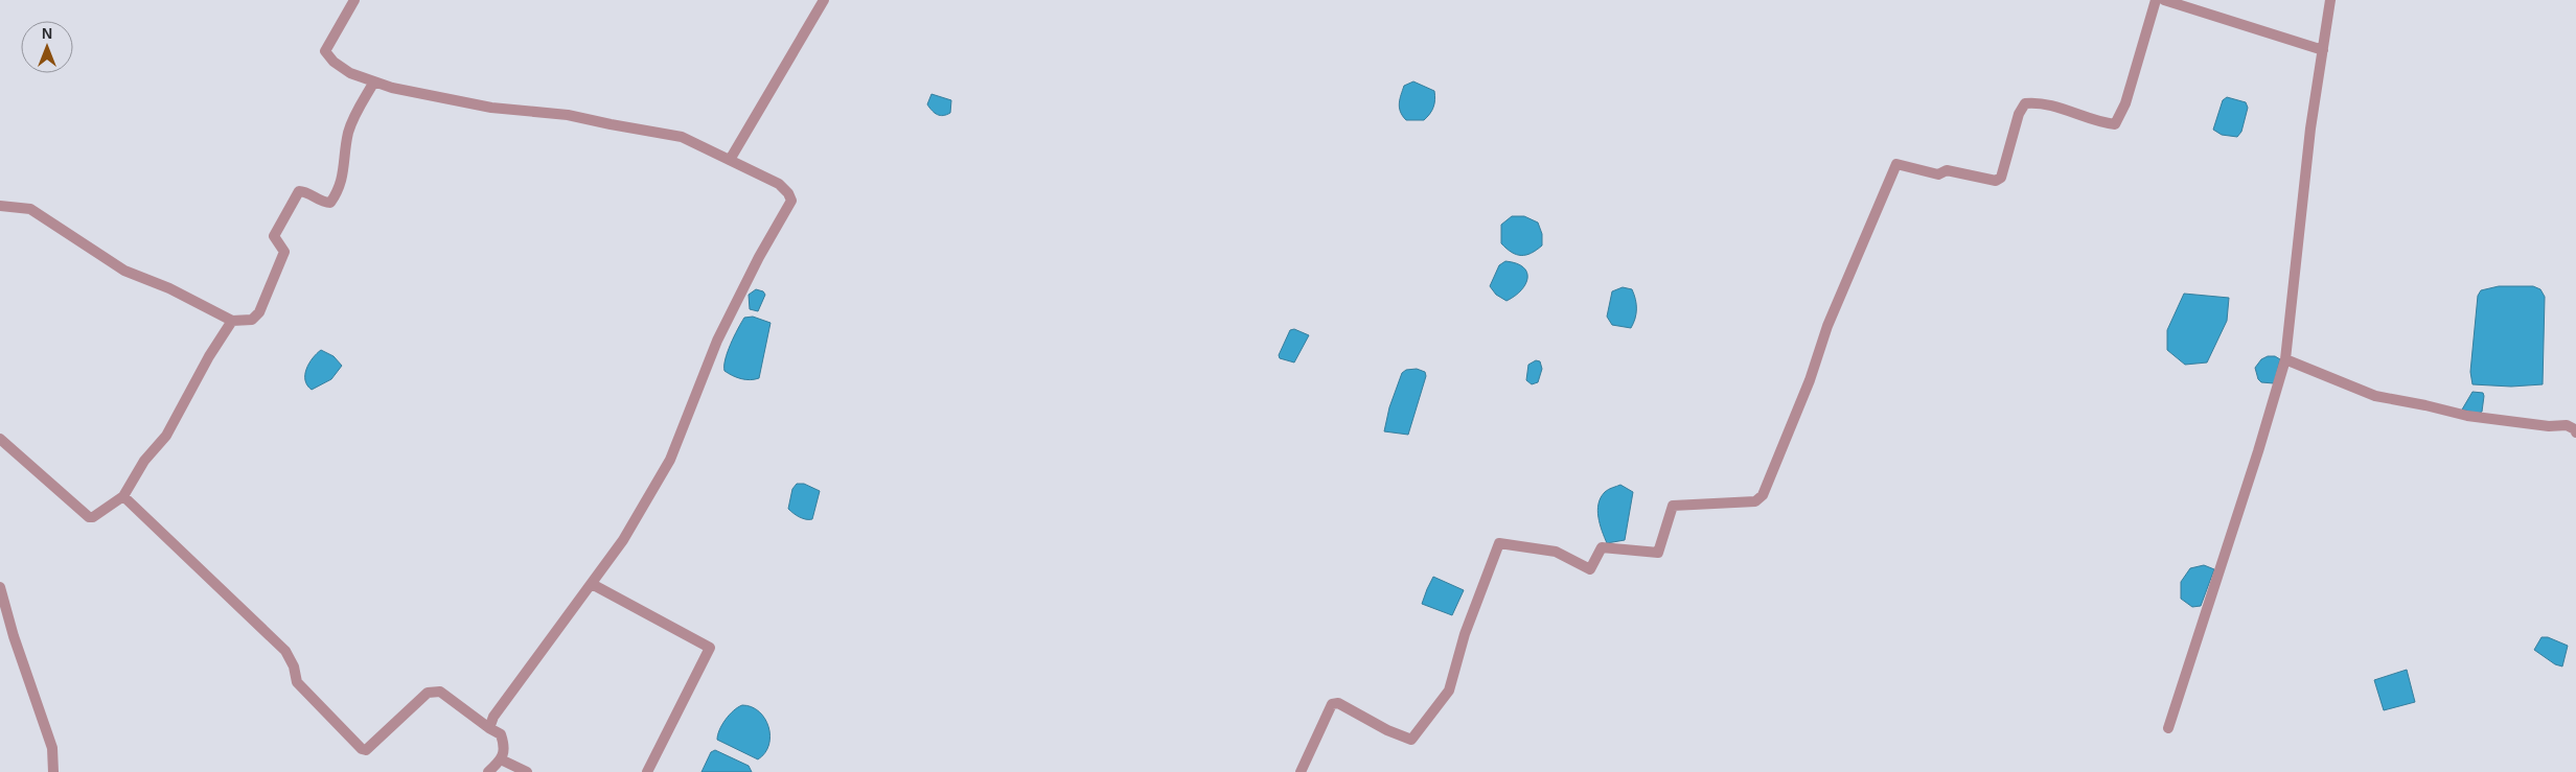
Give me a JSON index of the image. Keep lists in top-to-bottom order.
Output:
{
  "north": "top"
}
